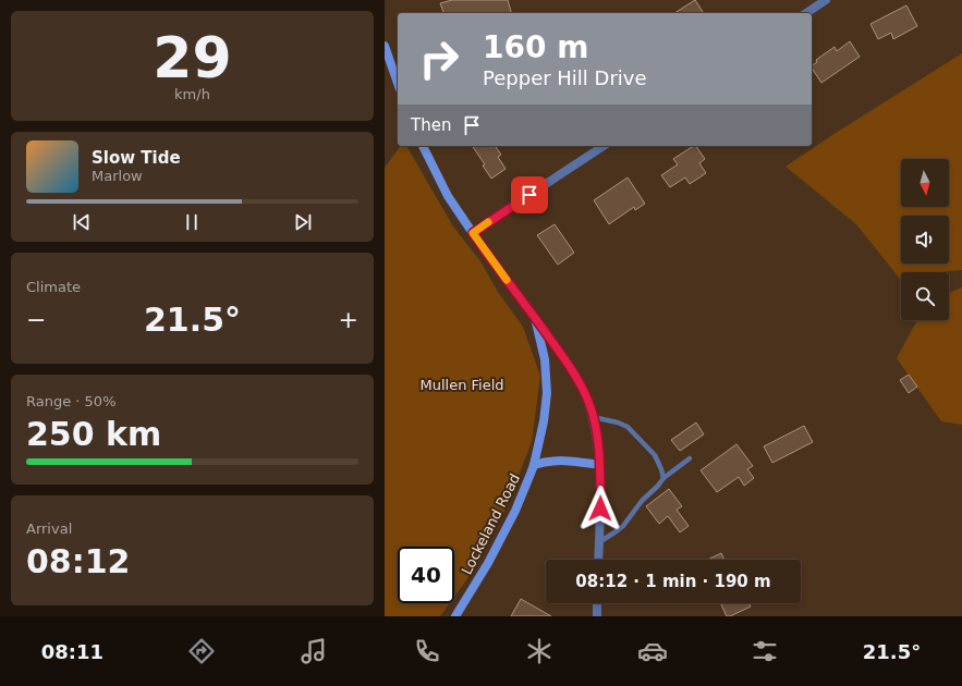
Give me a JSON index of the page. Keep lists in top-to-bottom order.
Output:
{
  "streets": {
    "main road": ["Lockeland Road"]
  },
  "parks": ["Mullen Field"],
  "north": "bottom",
  "page": {
    "tile": [
      ["29", "km/h"],
      "Climate",
      ["Range · 50%", "250 km"],
      ["Arrival", "08:12"]
    ],
    "turn": ["160 m", "Pepper Hill Drive"],
    "then": "Then",
    "song": ["Slow Tide", "Marlow"],
    "heat": ["−", "21.5°", "+"],
    "limit": "40",
    "trip": "08:12 · 1 min · 190 m",
    "tabs": ["08:11", "21.5°"]
  }
}
